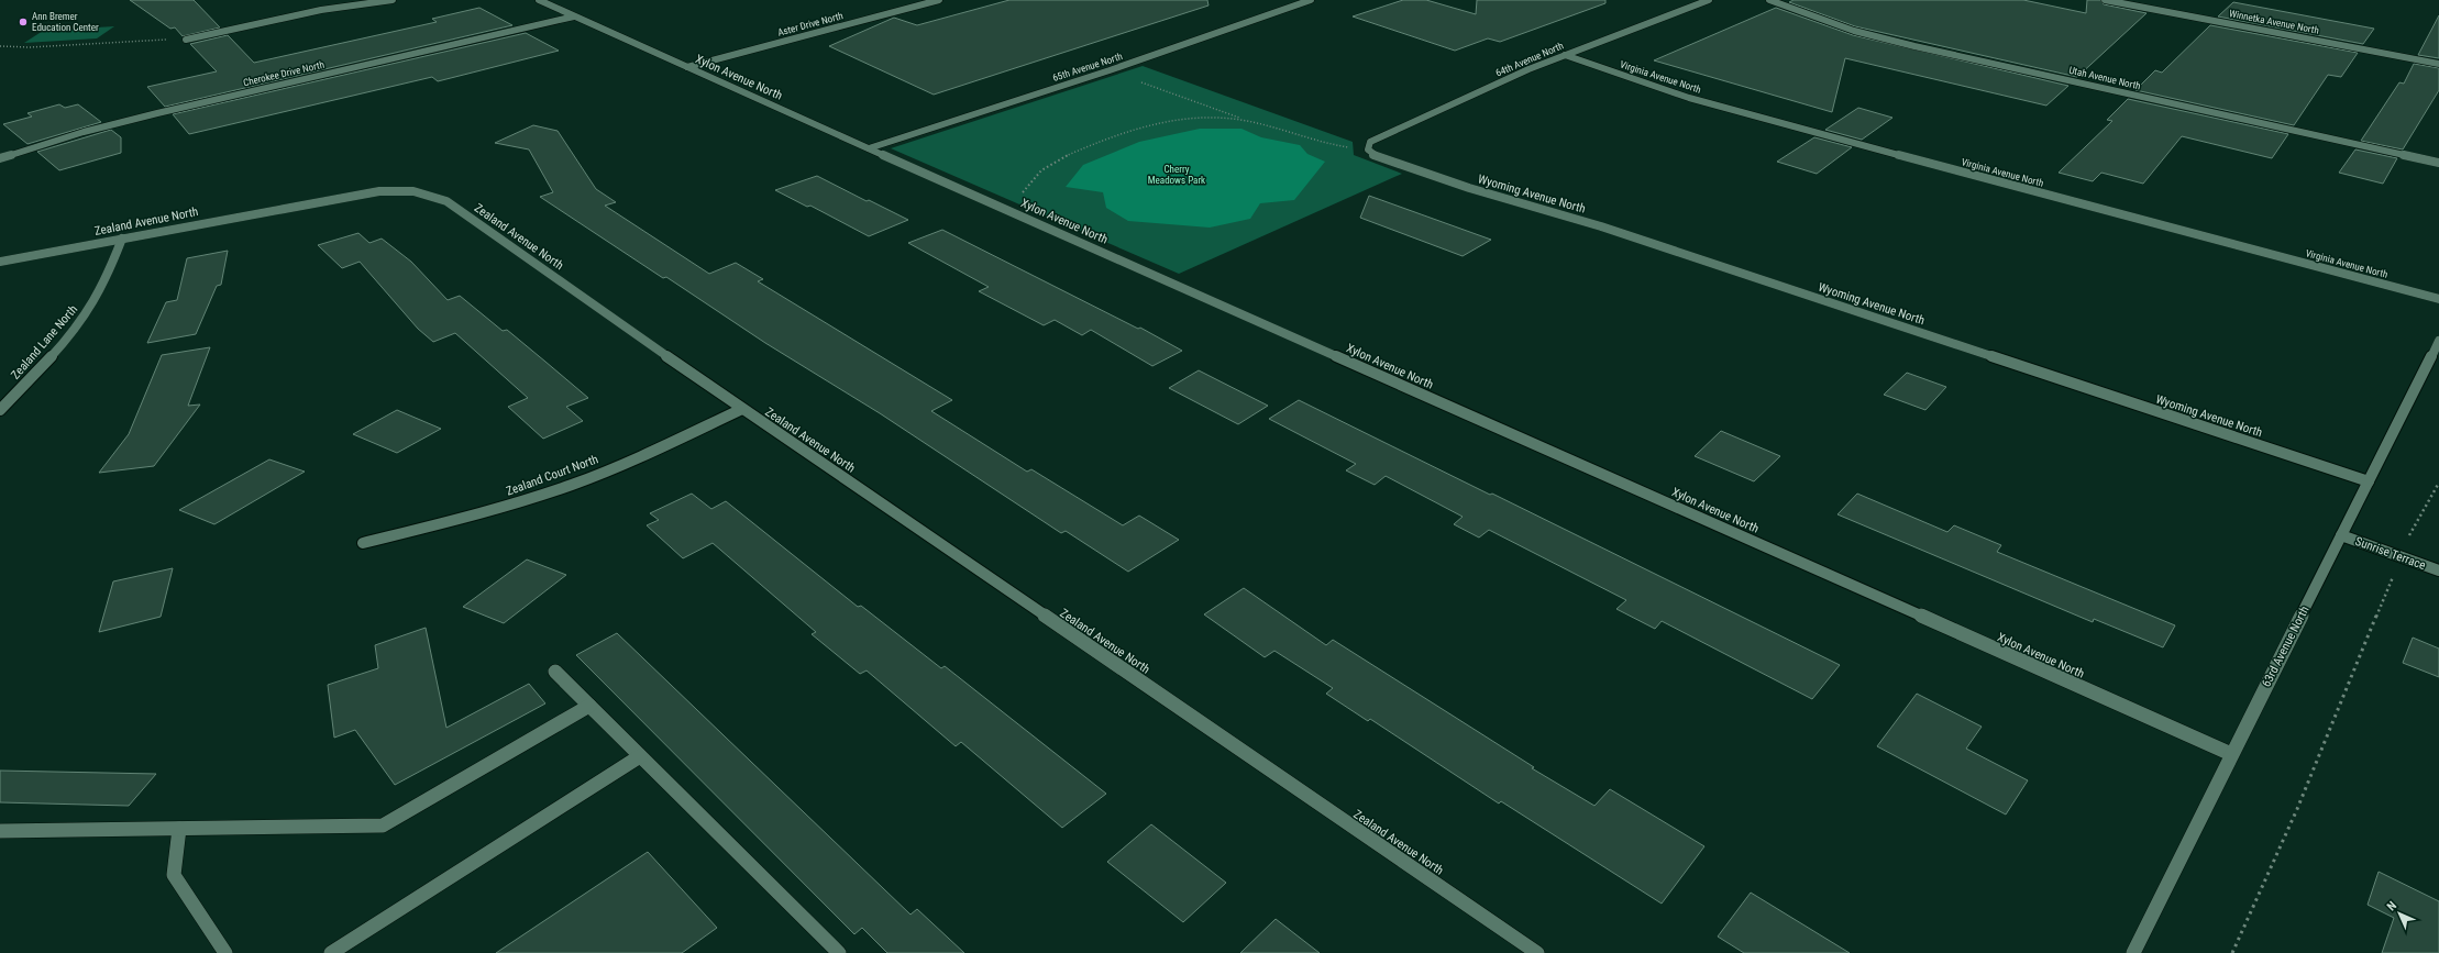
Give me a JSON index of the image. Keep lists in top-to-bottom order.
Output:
{
  "streets": {
    "street": [
      "Winnetka Avenue North",
      "Aster Drive North",
      "64th Avenue North",
      "65th Avenue North",
      "Cherokee Drive North",
      "Xylon Avenue North",
      "Virginia Avenue North",
      "Utah Avenue North",
      "Wyoming Avenue North",
      "Zealand Avenue North",
      "Zealand Lane North",
      "Zealand Court North",
      "Sunrise Terrace",
      "63rd Avenue North"
    ]
  },
  "crossings": [
    ["Aster Drive North", "Xylon Avenue North"],
    ["64th Avenue North", "Virginia Avenue North"],
    ["64th Avenue North", "Wyoming Avenue North"],
    ["65th Avenue North", "Xylon Avenue North"],
    ["Cherokee Drive North", "Xylon Avenue North"],
    ["Xylon Avenue North", "63rd Avenue North"],
    ["Wyoming Avenue North", "63rd Avenue North"],
    ["Zealand Avenue North", "Zealand Lane North"],
    ["Zealand Avenue North", "Zealand Court North"],
    ["Sunrise Terrace", "63rd Avenue North"]
  ],
  "parks": ["Cherry Meadows Park"],
  "places": ["Ann Bremer Education Center"],
  "north": "top left"
}
